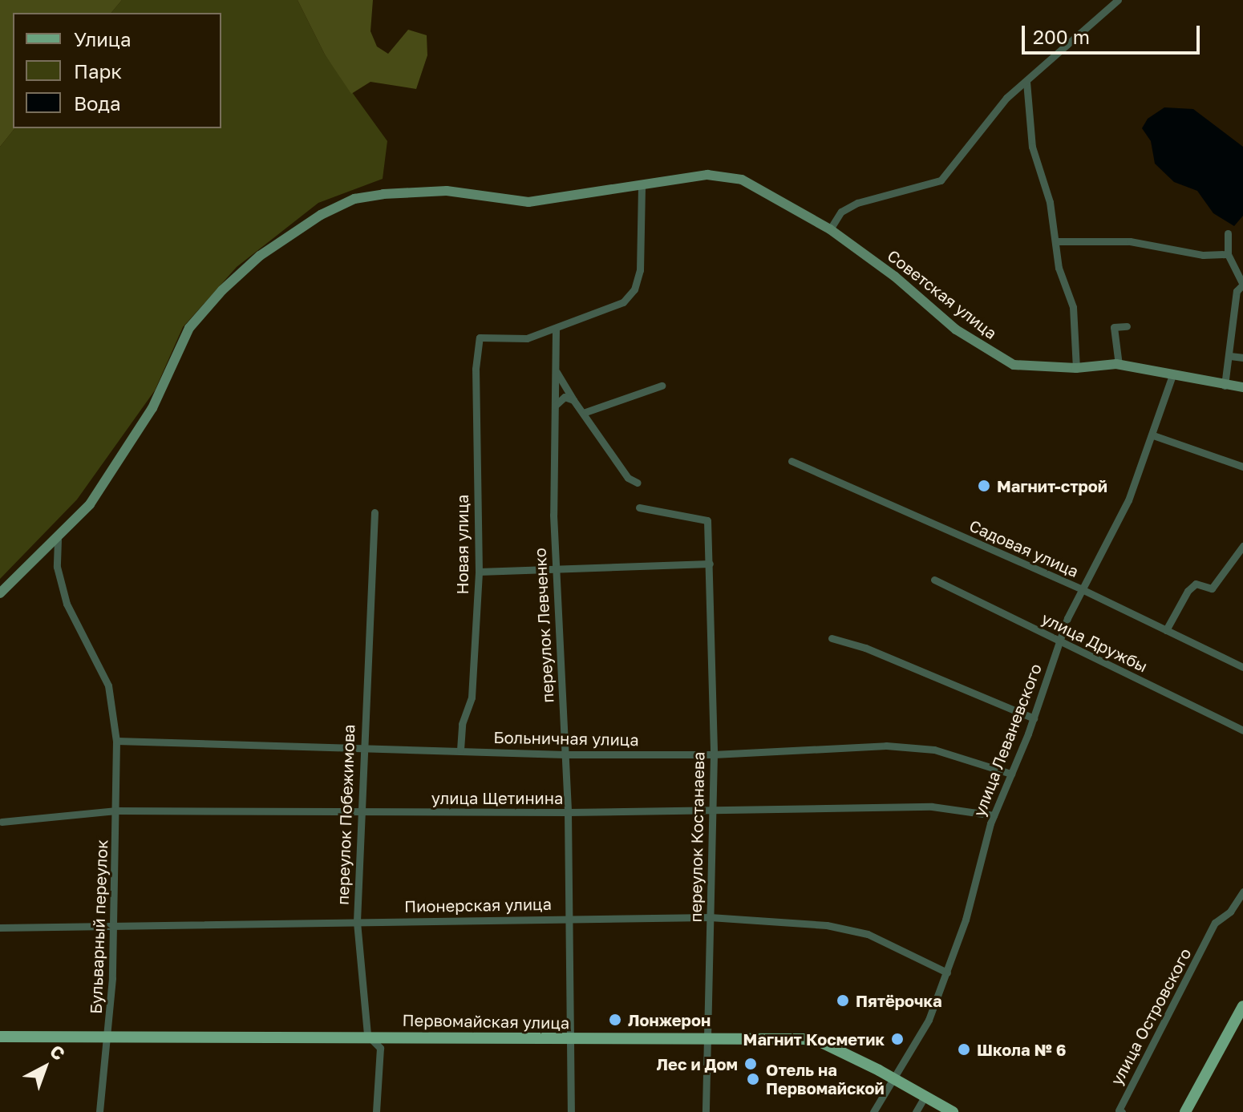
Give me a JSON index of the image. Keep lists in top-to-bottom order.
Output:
{
  "streets": {
    "main road": ["Первомайская улица"],
    "street": [
      "Советская улица",
      "Новая улица",
      "Садовая улица",
      "переулок Левченко",
      "улица Дружбы",
      "Больничная улица",
      "улица Леваневского",
      "улица Щетинина",
      "переулок Побежимова",
      "переулок Костанаева",
      "Пионерская улица",
      "Бульварный переулок",
      "улица Островского"
    ]
  },
  "crossings": [
    ["Советская улица", "улица Леваневского"],
    ["Советская улица", "Бульварный переулок"],
    ["Новая улица", "переулок Левченко"],
    ["Новая улица", "Больничная улица"],
    ["Садовая улица", "улица Леваневского"],
    ["переулок Левченко", "Больничная улица"],
    ["переулок Левченко", "улица Щетинина"],
    ["переулок Левченко", "Пионерская улица"],
    ["переулок Левченко", "Первомайская улица"],
    ["улица Дружбы", "улица Леваневского"],
    ["Больничная улица", "улица Леваневского"],
    ["Больничная улица", "переулок Побежимова"],
    ["Больничная улица", "переулок Костанаева"],
    ["Больничная улица", "Бульварный переулок"],
    ["улица Леваневского", "улица Щетинина"],
    ["улица Леваневского", "Пионерская улица"],
    ["улица Леваневского", "Первомайская улица"],
    ["улица Щетинина", "переулок Побежимова"],
    ["улица Щетинина", "переулок Костанаева"],
    ["улица Щетинина", "Бульварный переулок"],
    ["переулок Побежимова", "Пионерская улица"],
    ["переулок Побежимова", "Первомайская улица"],
    ["переулок Костанаева", "Пионерская улица"],
    ["переулок Костанаева", "Первомайская улица"],
    ["Пионерская улица", "Бульварный переулок"],
    ["Бульварный переулок", "Первомайская улица"]
  ],
  "places": [
    "Магнит-строй",
    "Пятёрочка",
    "Лонжерон",
    "Магнит Косметик",
    "Школа № 6",
    "Лес и Дом",
    "Отель на Первомайской"
  ],
  "legend": ["Улица", "Парк", "Вода"],
  "scale_bar": "200 m",
  "north": "top right"
}
